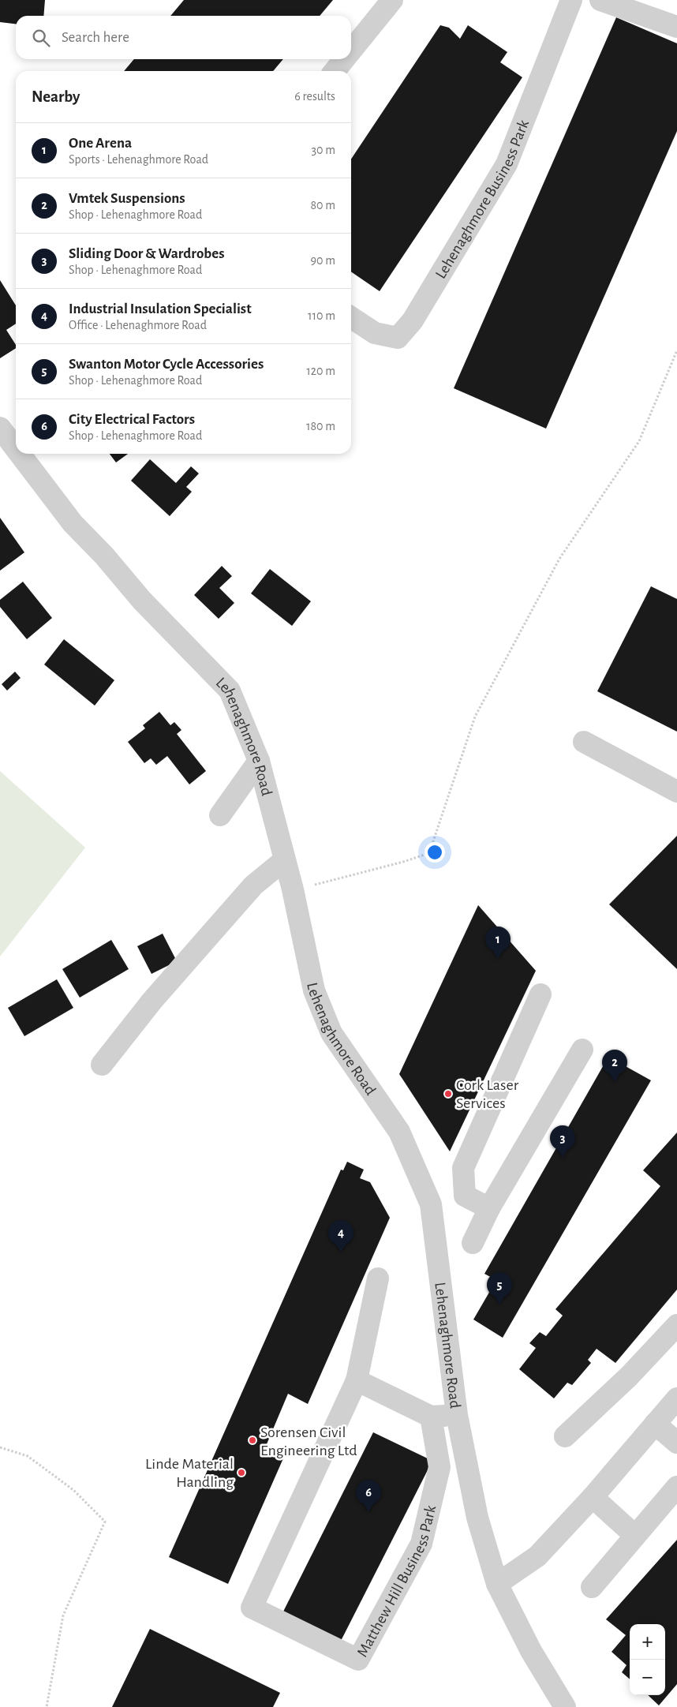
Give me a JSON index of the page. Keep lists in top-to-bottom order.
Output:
{
  "streets": {
    "street": ["Lehenaghmore Business Park", "Lehenaghmore Road", "Matthew Hill Business Park"]
  },
  "places": ["Cork Laser Services", "Sorensen Civil Engineering Ltd", "Linde Material Handling"],
  "page": {
    "search": "Search here",
    "heading": ["Nearby", "6 results"],
    "list": [
      {
        "mark": "1",
        "name": "One Arena",
        "note": "Sports · Lehenaghmore Road",
        "value": "30 m"
      },
      {
        "mark": "2",
        "name": "Vmtek Suspensions",
        "note": "Shop · Lehenaghmore Road",
        "value": "80 m"
      },
      {
        "mark": "3",
        "name": "Sliding Door & Wardrobes",
        "note": "Shop · Lehenaghmore Road",
        "value": "90 m"
      },
      {
        "mark": "4",
        "name": "Industrial Insulation Specialist",
        "note": "Office · Lehenaghmore Road",
        "value": "110 m"
      },
      {
        "mark": "5",
        "name": "Swanton Motor Cycle Accessories",
        "note": "Shop · Lehenaghmore Road",
        "value": "120 m"
      },
      {
        "mark": "6",
        "name": "City Electrical Factors",
        "note": "Shop · Lehenaghmore Road",
        "value": "180 m"
      }
    ],
    "pins": [
      "1",
      "2",
      "3",
      "4",
      "5",
      "6"
    ],
    "map_buttons": ["+", "−"]
  }
}
